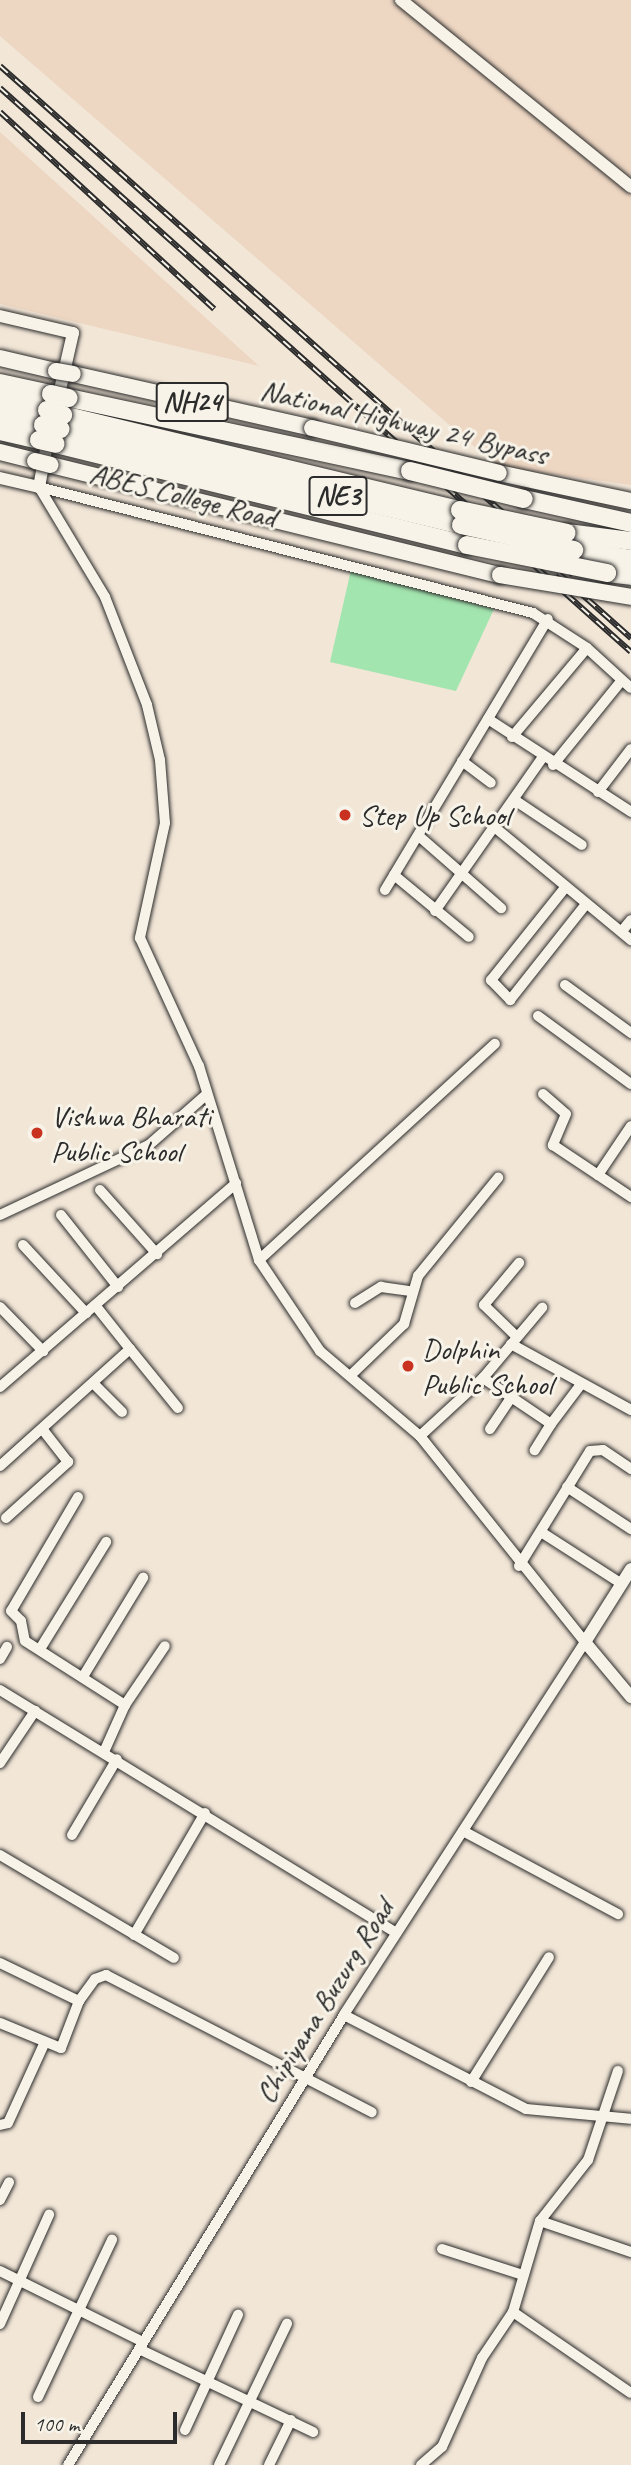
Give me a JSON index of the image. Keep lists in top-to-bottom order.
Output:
{
  "streets": {
    "highway": ["NH24", "National Highway 24 Bypass", "NE3"],
    "street": ["ABES College Road", "Chipiyana Buzurg Road"]
  },
  "places": ["Step Up School", "Vishwa Bharati Public School", "Dolphin Public School"],
  "scale_bar": "100 m"
}
